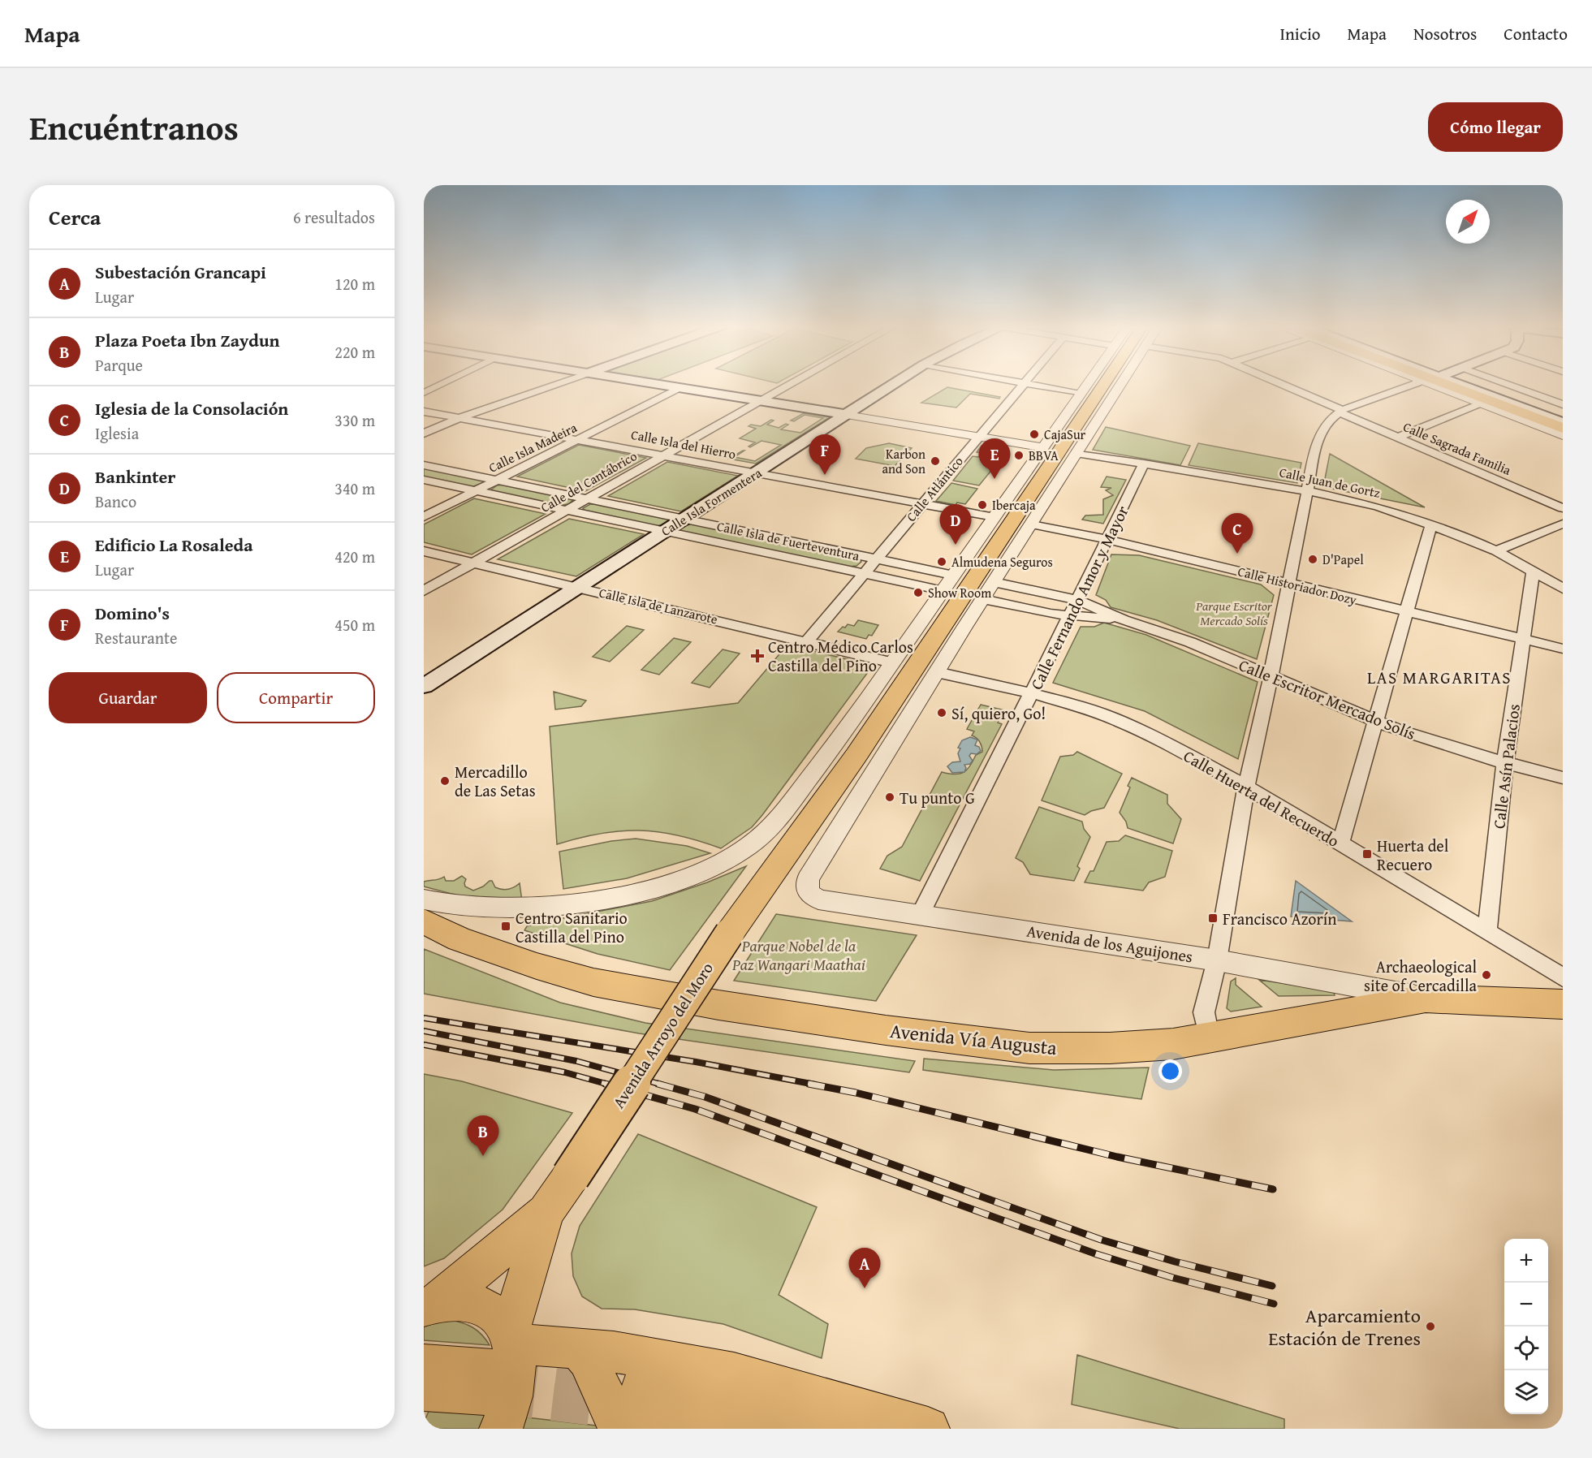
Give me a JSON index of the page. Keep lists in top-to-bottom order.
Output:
{
  "streets": {
    "main road": ["Calle Isla Formentera", "Avenida Arroyo del Moro", "Avenida Vía Augusta"],
    "street": [
      "Calle Isla del Hierro",
      "Calle Isla Madeira",
      "Calle Sagrada Familia",
      "Calle del Cantábrico",
      "Calle Juan de Gortz",
      "Calle Atlántico",
      "Calle Isla de Fuerteventura",
      "Calle Historiador Dozy",
      "Calle Fernando Amor y Mayor",
      "Calle Isla de Lanzarote",
      "Calle Escritor Mercado Solís",
      "Calle Asín Palacios",
      "Calle Huerta del Recuerdo",
      "Avenida de los Aguijones"
    ]
  },
  "crossings": [
    ["Calle Isla del Hierro", "Calle Isla Madeira"],
    ["Calle Isla del Hierro", "Calle del Cantábrico"],
    ["Calle Isla del Hierro", "Calle Atlántico"],
    ["Calle Isla del Hierro", "Calle Isla Formentera"],
    ["Calle Isla del Hierro", "Avenida Arroyo del Moro"],
    ["Calle Isla Madeira", "Calle Isla de Fuerteventura"],
    ["Calle del Cantábrico", "Calle Isla de Fuerteventura"],
    ["Calle del Cantábrico", "Calle Isla de Lanzarote"],
    ["Calle Juan de Gortz", "Calle Fernando Amor y Mayor"],
    ["Calle Juan de Gortz", "Calle Asín Palacios"],
    ["Calle Juan de Gortz", "Avenida Arroyo del Moro"],
    ["Calle Atlántico", "Calle Isla de Fuerteventura"],
    ["Calle Atlántico", "Calle Isla de Lanzarote"],
    ["Calle Isla Formentera", "Calle Isla de Fuerteventura"],
    ["Calle Isla Formentera", "Calle Isla de Lanzarote"],
    ["Calle Isla de Fuerteventura", "Avenida Arroyo del Moro"],
    ["Calle Historiador Dozy", "Calle Fernando Amor y Mayor"],
    ["Calle Historiador Dozy", "Calle Asín Palacios"],
    ["Calle Historiador Dozy", "Avenida Arroyo del Moro"],
    ["Calle Fernando Amor y Mayor", "Calle Escritor Mercado Solís"],
    ["Calle Fernando Amor y Mayor", "Calle Huerta del Recuerdo"],
    ["Calle Fernando Amor y Mayor", "Avenida de los Aguijones"],
    ["Calle Isla de Lanzarote", "Avenida Arroyo del Moro"],
    ["Calle Escritor Mercado Solís", "Calle Asín Palacios"],
    ["Calle Escritor Mercado Solís", "Avenida Arroyo del Moro"],
    ["Calle Asín Palacios", "Calle Huerta del Recuerdo"],
    ["Calle Huerta del Recuerdo", "Avenida Arroyo del Moro"],
    ["Avenida de los Aguijones", "Avenida Arroyo del Moro"],
    ["Avenida de los Aguijones", "Avenida Vía Augusta"]
  ],
  "districts": ["LAS MARGARITAS"],
  "parks": ["Parque Escritor Mercado Solís", "Parque Nobel de la Paz Wangari Maathai"],
  "places": {
    "other": [
      "CajaSur",
      "BBVA",
      "Karbon and Son",
      "Ibercaja",
      "D'Papel",
      "Almudena Seguros",
      "Show Room",
      "Sí, quiero, Go!",
      "Mercadillo de Las Setas",
      "Tu punto G",
      "Archaeological site of Cercadilla",
      "Aparcamiento Estación de Trenes"
    ],
    "health": ["Centro Médico Carlos Castilla del Pino"],
    "transit": ["Huerta del Recuero", "Francisco Azorín", "Centro Sanitario Castilla del Pino"]
  },
  "north": "top right",
  "page": {
    "header": "Mapa",
    "nav": [
      "Inicio",
      "Mapa",
      "Nosotros",
      "Contacto"
    ],
    "title": "Encuéntranos",
    "buttons": [
      "Cómo llegar",
      ["Guardar", "Compartir"]
    ],
    "heading": ["Cerca", "6 resultados"],
    "list": [
      {
        "mark": "A",
        "name": "Subestación Grancapi",
        "note": "Lugar",
        "value": "120 m"
      },
      {
        "mark": "B",
        "name": "Plaza Poeta Ibn Zaydun",
        "note": "Parque",
        "value": "220 m"
      },
      {
        "mark": "C",
        "name": "Iglesia de la Consolación",
        "note": "Iglesia",
        "value": "330 m"
      },
      {
        "mark": "D",
        "name": "Bankinter",
        "note": "Banco",
        "value": "340 m"
      },
      {
        "mark": "E",
        "name": "Edificio La Rosaleda",
        "note": "Lugar",
        "value": "420 m"
      },
      {
        "mark": "F",
        "name": "Domino's",
        "note": "Restaurante",
        "value": "450 m"
      }
    ],
    "pins": [
      "F",
      "E",
      "D",
      "C",
      "B",
      "A"
    ],
    "map_buttons": ["+", "−"]
  }
}
